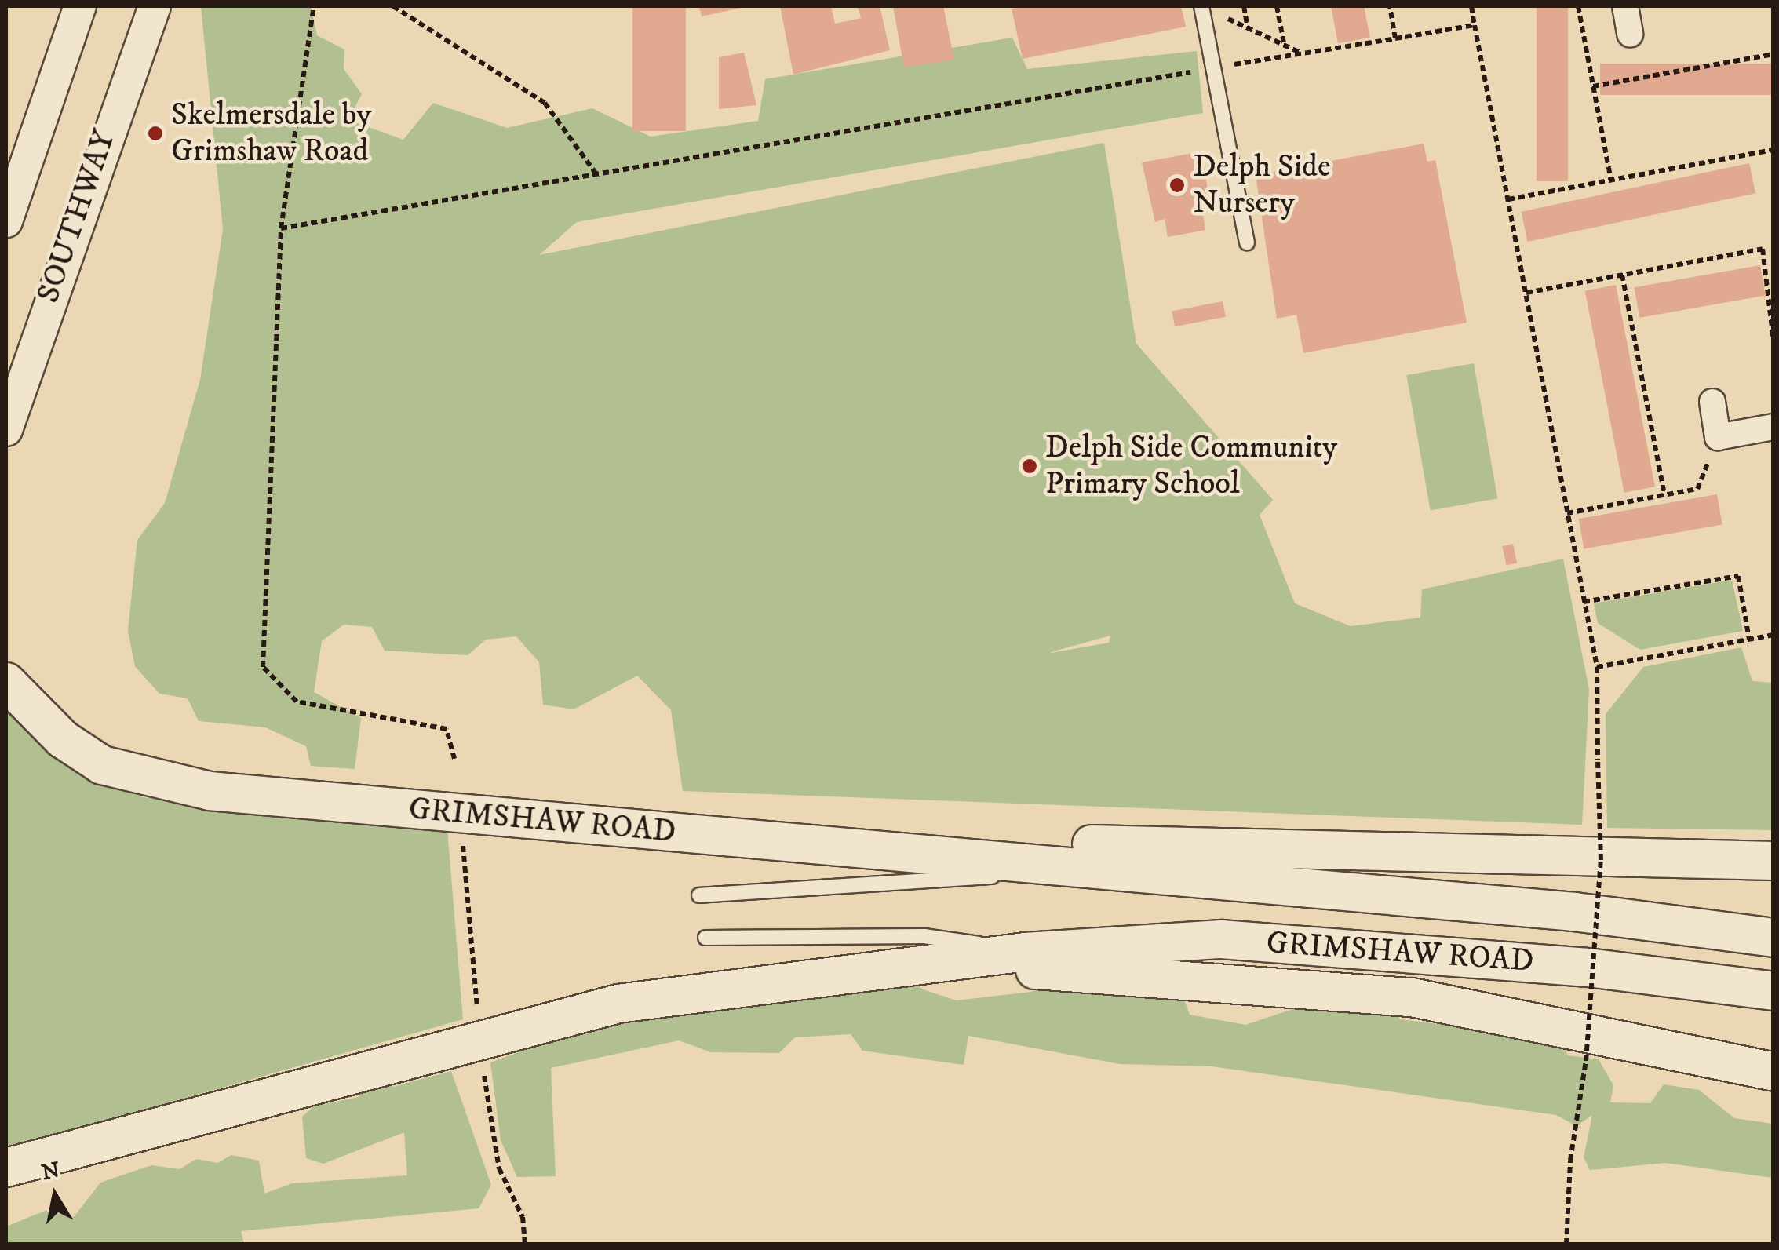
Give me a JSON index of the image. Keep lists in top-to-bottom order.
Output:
{
  "streets": {
    "main road": ["GRIMSHAW ROAD"],
    "street": ["SOUTHWAY"]
  },
  "places": ["Skelmersdale by Grimshaw Road", "Delph Side Nursery", "Delph Side Community Primary School"],
  "north": "top"
}
